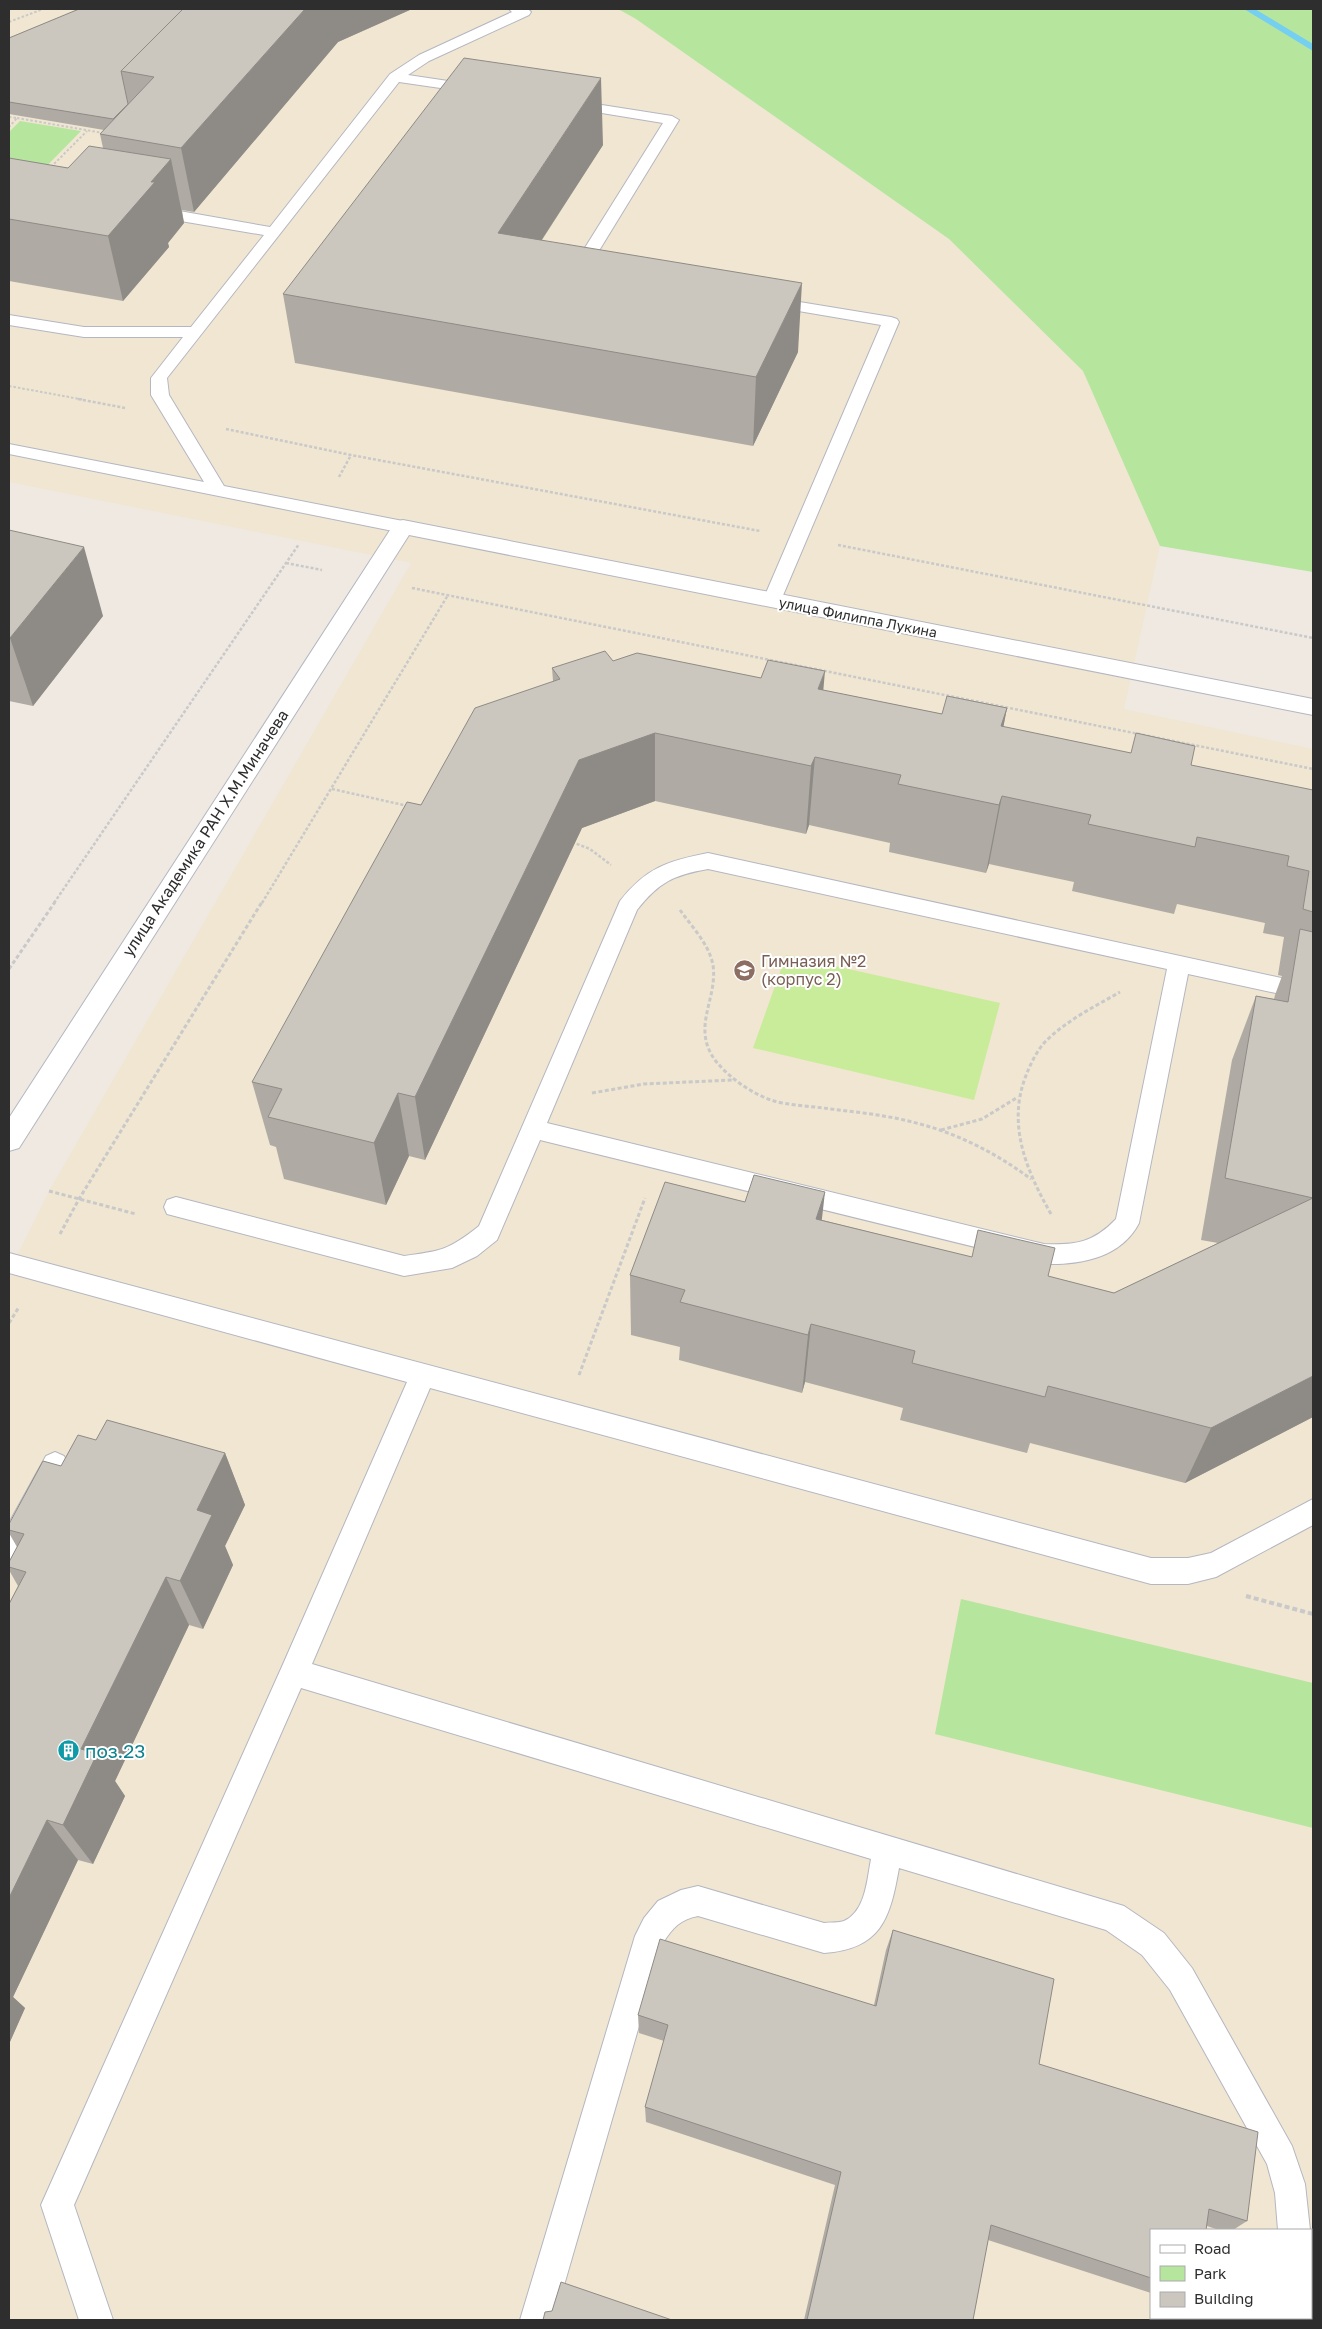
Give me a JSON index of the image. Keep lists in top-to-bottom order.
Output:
{
  "streets": {
    "street": ["улица Филиппа Лукина", "улица Академика РАН Х.М.Миначева"]
  },
  "crossings": [
    ["улица Филиппа Лукина", "улица Академика РАН Х.М.Миначева"]
  ],
  "places": {
    "school or university": ["Гимназия №2 (корпус 2)"],
    "building": ["поз.23"]
  },
  "legend": ["Road", "Park", "Building"]
}
